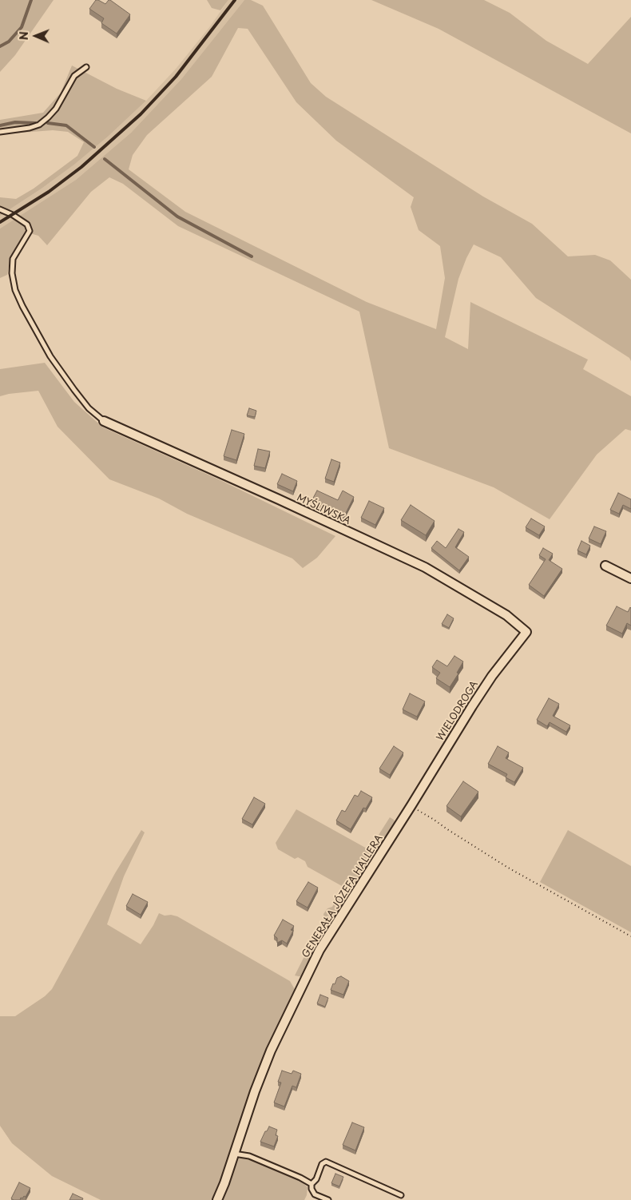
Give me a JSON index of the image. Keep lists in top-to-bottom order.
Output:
{
  "streets": {
    "street": ["MYŚLIWSKA", "WIELODROGA", "GENERAŁA JÓZEFA HALLERA"]
  },
  "crossings": [
    ["MYŚLIWSKA", "WIELODROGA"],
    ["WIELODROGA", "GENERAŁA JÓZEFA HALLERA"]
  ],
  "north": "left"
}
